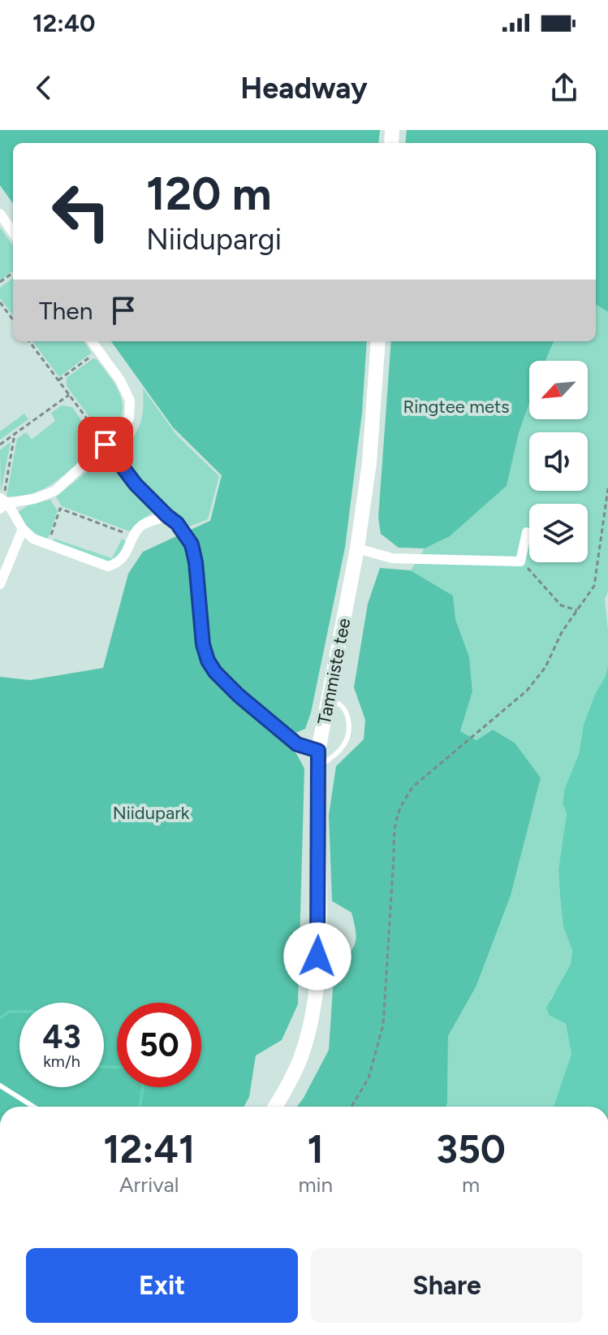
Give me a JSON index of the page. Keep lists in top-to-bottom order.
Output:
{
  "streets": {
    "main road": ["Tammiste tee"]
  },
  "parks": ["Ringtee mets", "Niidupark"],
  "north": "bottom left",
  "page": {
    "status": "12:40",
    "header": "Headway",
    "turn": ["120 m", "Niidupargi"],
    "then": "Then",
    "speed": "43 km/h",
    "limit": "50",
    "eta": [
      "12:41",
      "Arrival",
      "1",
      "min",
      "350",
      "m"
    ],
    "buttons": ["Exit", "Share"]
  }
}
